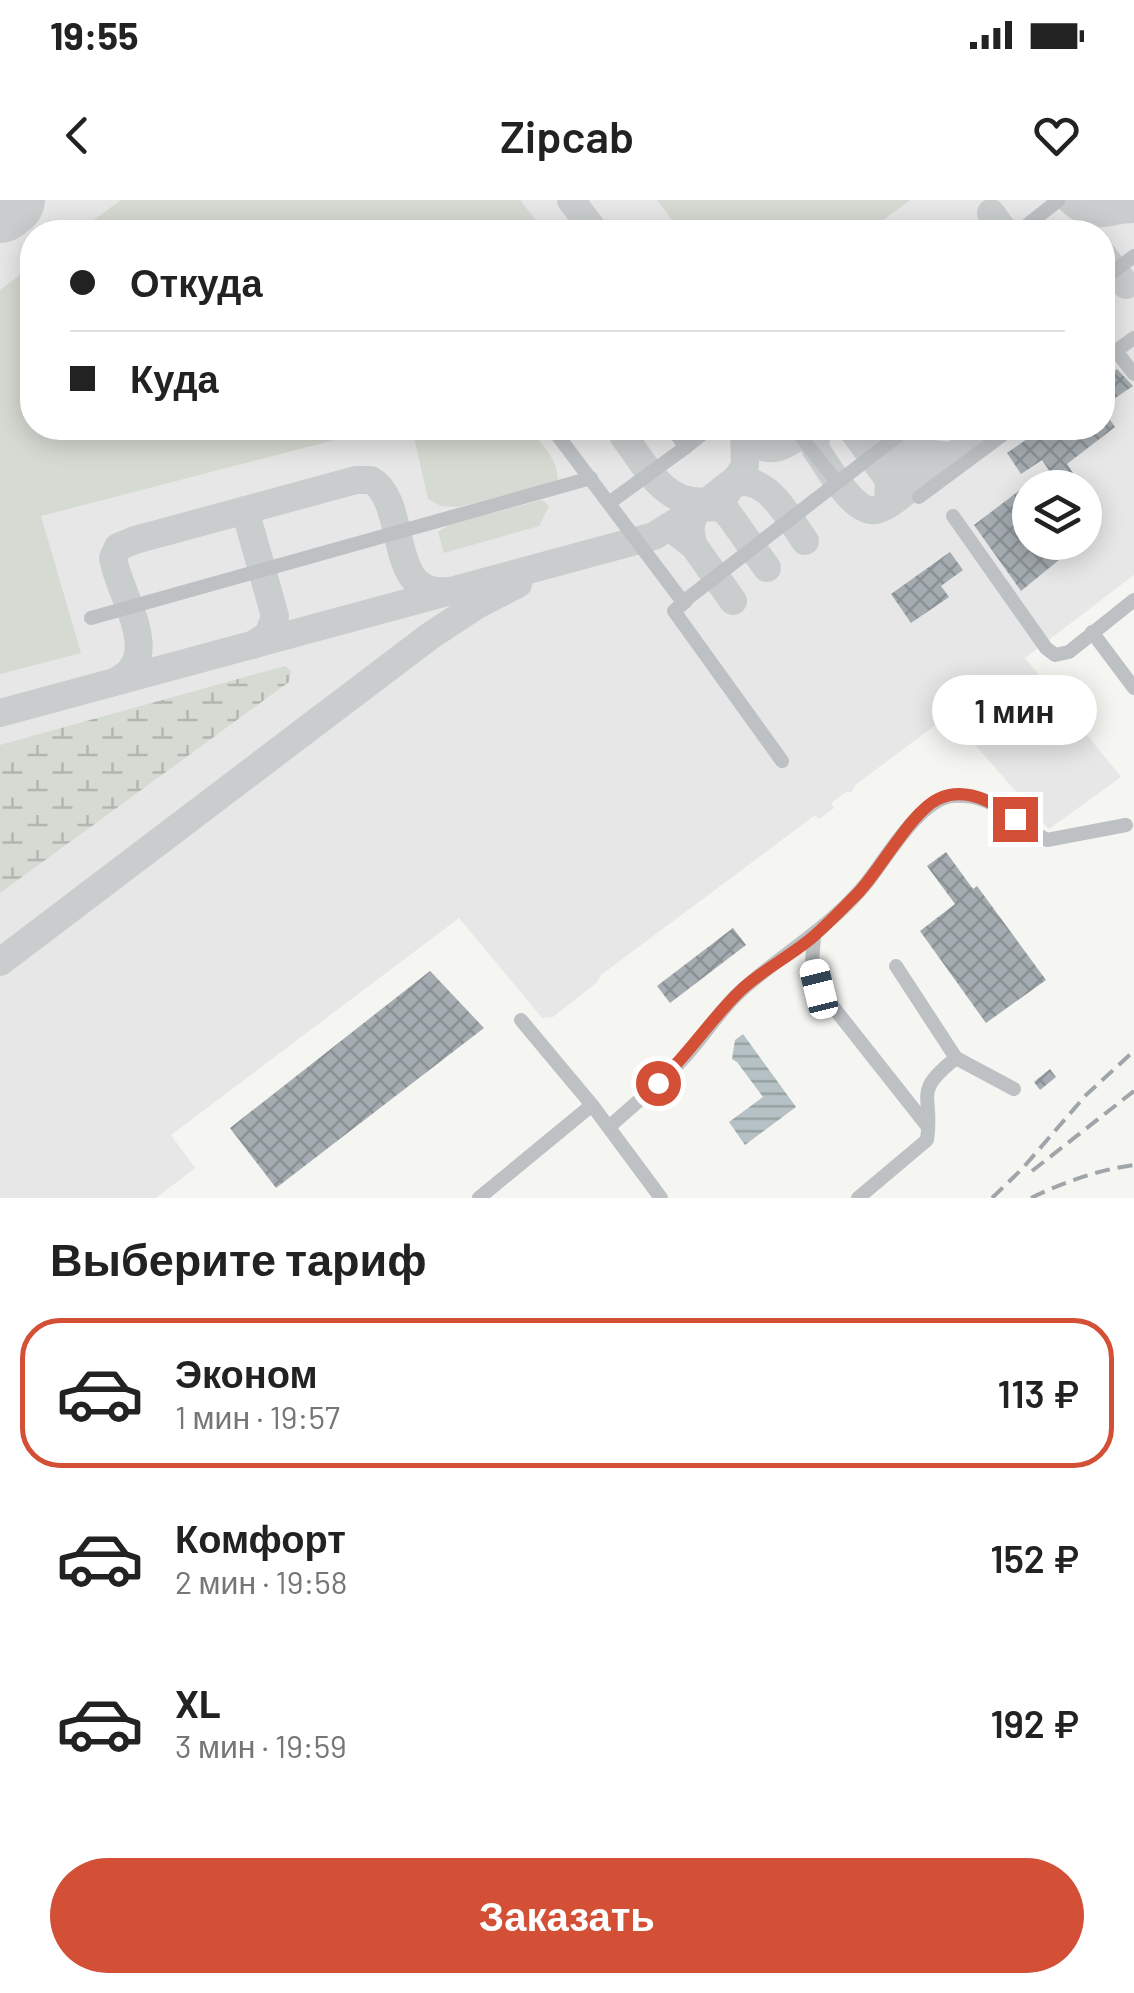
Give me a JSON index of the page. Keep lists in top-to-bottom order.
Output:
{
  "page": {
    "status": "19:55",
    "header": "Zipcab",
    "banner": ["Откуда", "Куда"],
    "bubble": "1 мин",
    "heading": "Выберите тариф",
    "list": [
      {
        "name": "Эконом",
        "note": "1 мин · 19:57",
        "value": "113 ₽"
      },
      {
        "name": "Комфорт",
        "note": "2 мин · 19:58",
        "value": "152 ₽"
      },
      {
        "name": "XL",
        "note": "3 мин · 19:59",
        "value": "192 ₽"
      }
    ],
    "buttons": "Заказать"
  }
}
